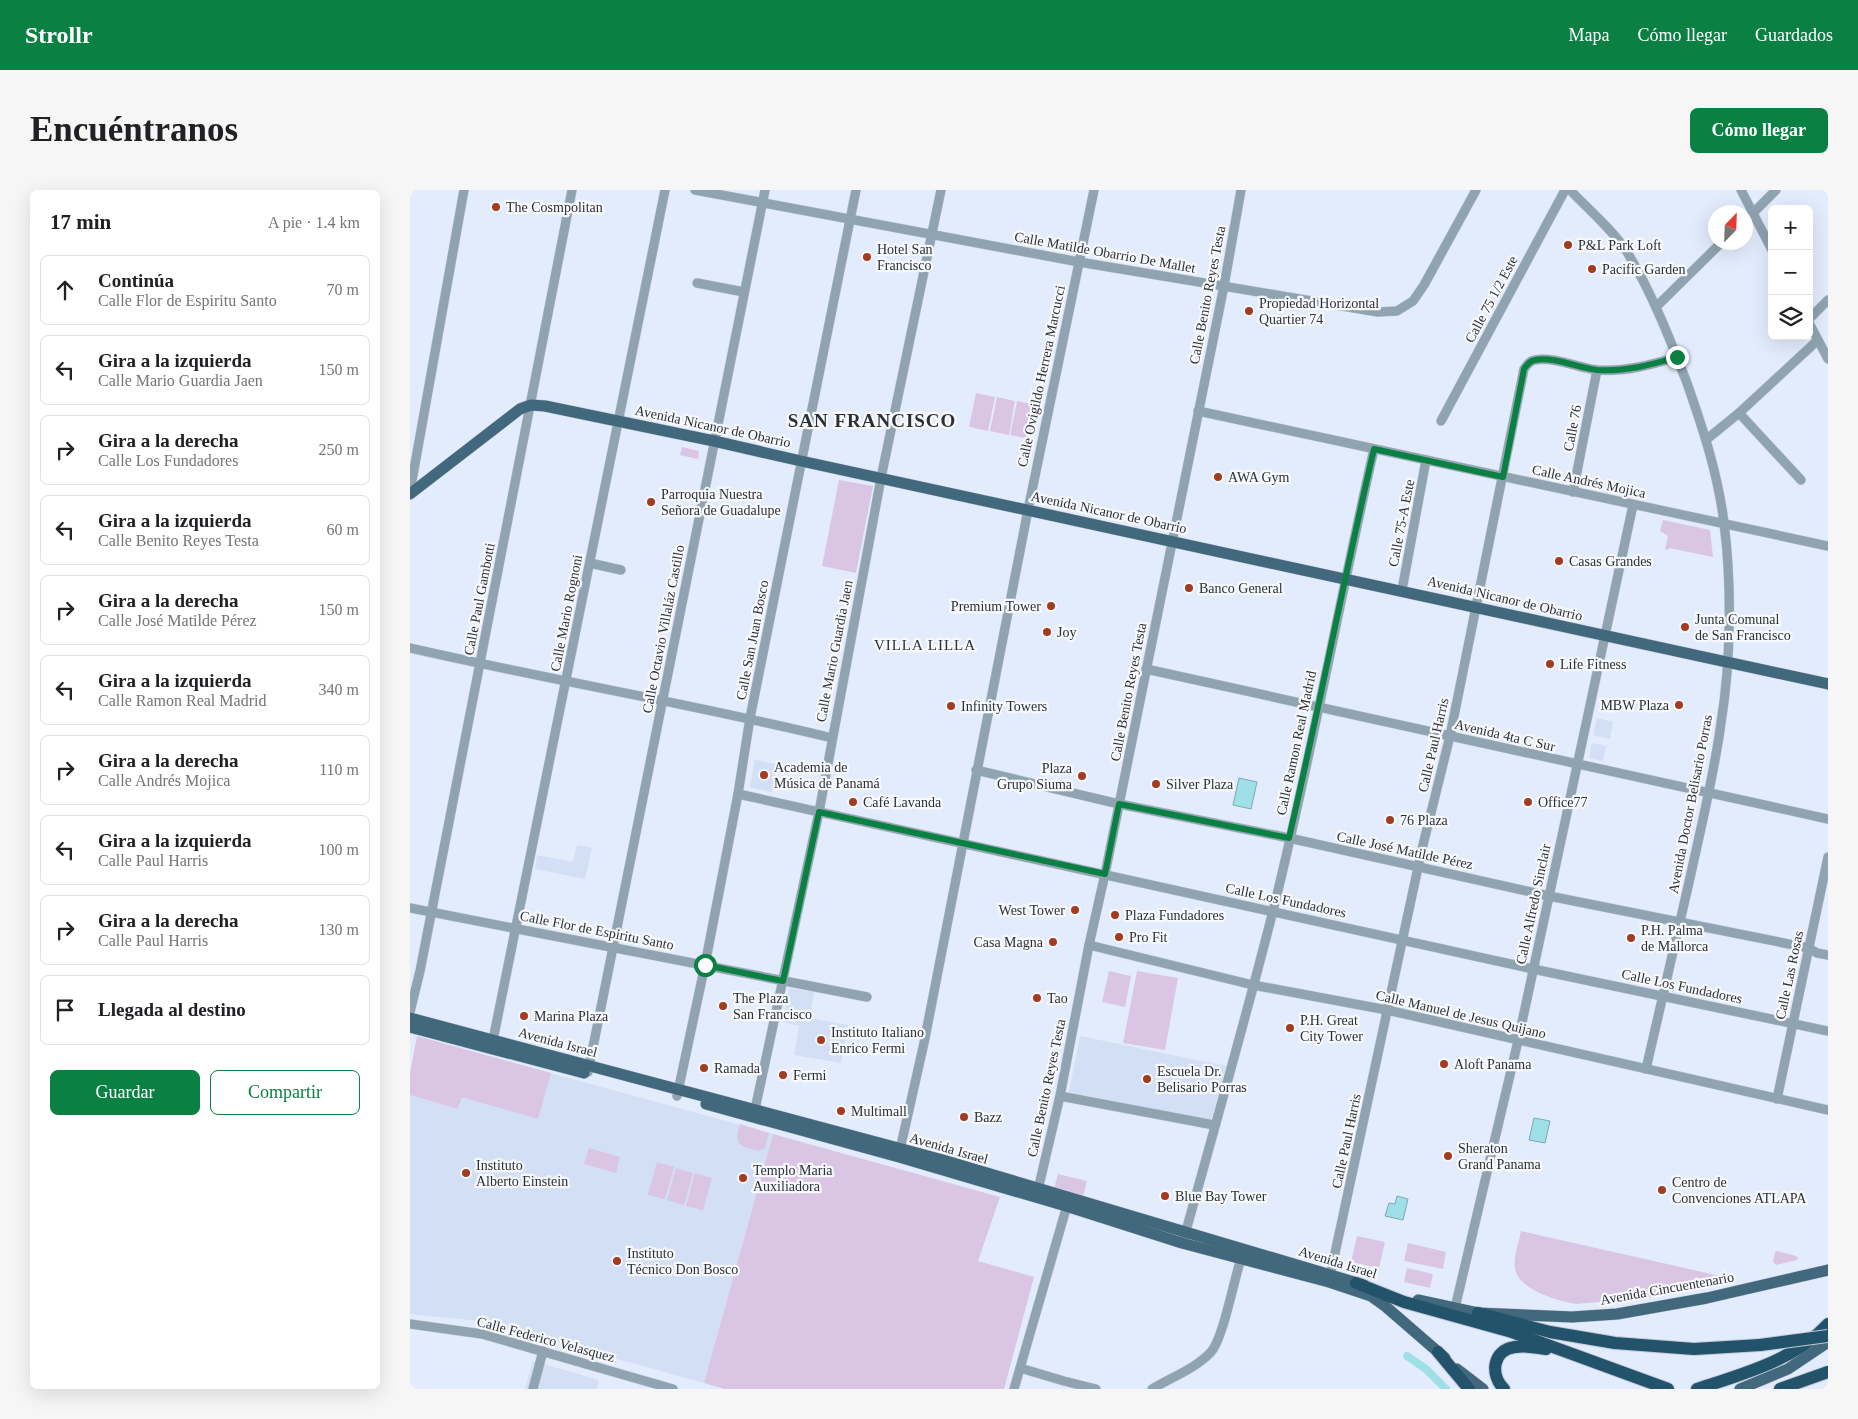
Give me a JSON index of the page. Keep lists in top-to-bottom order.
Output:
{
  "streets": {
    "main road": ["Avenida Nicanor de Obarrio", "Avenida Israel", "Avenida Cincuentenario"],
    "street": [
      "Calle Matilde Obarrio De Mallet",
      "Calle Benito Reyes Testa",
      "Calle 75 1/2 Este",
      "Calle Ovigildo Herrera Marcucci",
      "Calle 76",
      "Calle Andrés Mojica",
      "Calle 75-A Este",
      "Calle Paul Gambotti",
      "Calle Mario Rognoni",
      "Calle Octavio Villaláz Castillo",
      "Calle San Juan Bosco",
      "Calle Mario Guardia Jaen",
      "Avenida 4ta C Sur",
      "Calle Ramon Real Madrid",
      "Calle Paul Harris",
      "Avenida Doctor Belisario Porras",
      "Calle José Matilde Pérez",
      "Calle Los Fundadores",
      "Calle Alfredo Sinclair",
      "Calle Flor de Espiritu Santo",
      "Calle Las Rosas",
      "Calle Manuel de Jesus Quijano",
      "Calle Federico Velasquez"
    ]
  },
  "crossings": [
    ["Calle Matilde Obarrio De Mallet", "Calle Benito Reyes Testa"],
    ["Calle Matilde Obarrio De Mallet", "Calle Ovigildo Herrera Marcucci"],
    ["Calle Matilde Obarrio De Mallet", "Calle Octavio Villaláz Castillo"],
    ["Calle Matilde Obarrio De Mallet", "Calle San Juan Bosco"],
    ["Calle Matilde Obarrio De Mallet", "Calle Mario Guardia Jaen"],
    ["Calle Benito Reyes Testa", "Avenida Nicanor de Obarrio"],
    ["Calle Benito Reyes Testa", "Calle Andrés Mojica"],
    ["Calle Benito Reyes Testa", "Avenida 4ta C Sur"],
    ["Calle Benito Reyes Testa", "Calle José Matilde Pérez"],
    ["Calle Benito Reyes Testa", "Calle Los Fundadores"],
    ["Calle Benito Reyes Testa", "Calle Manuel de Jesus Quijano"],
    ["Calle Benito Reyes Testa", "Avenida Israel"],
    ["Calle Ovigildo Herrera Marcucci", "Avenida Nicanor de Obarrio"],
    ["Calle Ovigildo Herrera Marcucci", "Calle José Matilde Pérez"],
    ["Calle Ovigildo Herrera Marcucci", "Calle Los Fundadores"],
    ["Calle Ovigildo Herrera Marcucci", "Avenida Israel"],
    ["Avenida Nicanor de Obarrio", "Calle 75-A Este"],
    ["Avenida Nicanor de Obarrio", "Calle Paul Gambotti"],
    ["Avenida Nicanor de Obarrio", "Calle Mario Rognoni"],
    ["Avenida Nicanor de Obarrio", "Calle Octavio Villaláz Castillo"],
    ["Avenida Nicanor de Obarrio", "Calle San Juan Bosco"],
    ["Avenida Nicanor de Obarrio", "Calle Mario Guardia Jaen"],
    ["Avenida Nicanor de Obarrio", "Calle Ramon Real Madrid"],
    ["Avenida Nicanor de Obarrio", "Calle Paul Harris"],
    ["Avenida Nicanor de Obarrio", "Avenida Doctor Belisario Porras"],
    ["Avenida Nicanor de Obarrio", "Calle Alfredo Sinclair"],
    ["Calle 76", "Calle Andrés Mojica"],
    ["Calle 76", "Calle Paul Harris"],
    ["Calle Andrés Mojica", "Calle 75-A Este"],
    ["Calle Andrés Mojica", "Calle Ramon Real Madrid"],
    ["Calle Andrés Mojica", "Calle Paul Harris"],
    ["Calle Andrés Mojica", "Avenida Doctor Belisario Porras"],
    ["Calle Andrés Mojica", "Calle Alfredo Sinclair"],
    ["Calle Paul Gambotti", "Calle Flor de Espiritu Santo"],
    ["Calle Mario Rognoni", "Calle Flor de Espiritu Santo"],
    ["Calle Mario Rognoni", "Avenida Israel"],
    ["Calle Octavio Villaláz Castillo", "Calle Flor de Espiritu Santo"],
    ["Calle Octavio Villaláz Castillo", "Avenida Israel"],
    ["Calle San Juan Bosco", "Calle Los Fundadores"],
    ["Calle San Juan Bosco", "Calle Flor de Espiritu Santo"],
    ["Calle San Juan Bosco", "Avenida Israel"],
    ["Calle Mario Guardia Jaen", "Calle Los Fundadores"],
    ["Calle Mario Guardia Jaen", "Calle Flor de Espiritu Santo"],
    ["Calle Mario Guardia Jaen", "Avenida Israel"],
    ["Avenida 4ta C Sur", "Calle Ramon Real Madrid"],
    ["Avenida 4ta C Sur", "Calle Paul Harris"],
    ["Avenida 4ta C Sur", "Avenida Doctor Belisario Porras"],
    ["Avenida 4ta C Sur", "Calle Alfredo Sinclair"],
    ["Calle Ramon Real Madrid", "Calle José Matilde Pérez"],
    ["Calle Ramon Real Madrid", "Calle Los Fundadores"],
    ["Calle Ramon Real Madrid", "Calle Manuel de Jesus Quijano"],
    ["Calle Ramon Real Madrid", "Avenida Israel"],
    ["Calle Paul Harris", "Avenida Doctor Belisario Porras"],
    ["Calle Paul Harris", "Calle José Matilde Pérez"],
    ["Calle Paul Harris", "Calle Los Fundadores"],
    ["Calle Paul Harris", "Calle Manuel de Jesus Quijano"],
    ["Calle Paul Harris", "Avenida Israel"],
    ["Avenida Doctor Belisario Porras", "Calle José Matilde Pérez"],
    ["Avenida Doctor Belisario Porras", "Calle Los Fundadores"],
    ["Avenida Doctor Belisario Porras", "Calle Manuel de Jesus Quijano"],
    ["Calle José Matilde Pérez", "Calle Alfredo Sinclair"],
    ["Calle José Matilde Pérez", "Calle Las Rosas"],
    ["Calle Los Fundadores", "Calle Alfredo Sinclair"],
    ["Calle Los Fundadores", "Calle Las Rosas"],
    ["Calle Alfredo Sinclair", "Calle Manuel de Jesus Quijano"],
    ["Calle Alfredo Sinclair", "Avenida Israel"],
    ["Calle Las Rosas", "Calle Manuel de Jesus Quijano"],
    ["Avenida Israel", "Avenida Cincuentenario"]
  ],
  "districts": ["SAN FRANCISCO", "VILLA LILLA"],
  "places": [
    "The Cosmpolitan",
    "P&L Park Loft",
    "Hotel San Francisco",
    "Pacific Garden",
    "Propiedad Horizontal Quartier 74",
    "AWA Gym",
    "Parroquia Nuestra Señora de Guadalupe",
    "Casas Grandes",
    "Banco General",
    "Premium Tower",
    "Junta Comunal de San Francisco",
    "Joy",
    "Life Fitness",
    "MBW Plaza",
    "Infinity Towers",
    "Academia de Música de Panamá",
    "Plaza Grupo Siuma",
    "Silver Plaza",
    "Café Lavanda",
    "Office77",
    "76 Plaza",
    "West Tower",
    "Plaza Fundadores",
    "Pro Fit",
    "P.H. Palma de Mallorca",
    "Casa Magna",
    "Tao",
    "The Plaza San Francisco",
    "Marina Plaza",
    "P.H. Great City Tower",
    "Instituto Italiano Enrico Fermi",
    "Aloft Panama",
    "Ramada",
    "Fermi",
    "Escuela Dr. Belisario Porras",
    "Multimall",
    "Bazz",
    "Sheraton Grand Panama",
    "Instituto Alberto Einstein",
    "Templo Maria Auxiliadora",
    "Centro de Convenciones ATLAPA",
    "Blue Bay Tower",
    "Instituto Técnico Don Bosco"
  ],
  "north": "top right",
  "page": {
    "header": "Strollr",
    "nav": ["Mapa", "Cómo llegar", "Guardados"],
    "buttons": [
      "Cómo llegar",
      ["Guardar", "Compartir"]
    ],
    "title": "Encuéntranos",
    "heading": ["17 min", "A pie · 1.4 km"],
    "map_buttons": ["+", "−"],
    "list": [
      ["Continúa", "Calle Flor de Espiritu Santo", "70 m"],
      ["Gira a la izquierda", "Calle Mario Guardia Jaen", "150 m"],
      ["Gira a la derecha", "Calle Los Fundadores", "250 m"],
      ["Gira a la izquierda", "Calle Benito Reyes Testa", "60 m"],
      ["Gira a la derecha", "Calle José Matilde Pérez", "150 m"],
      ["Gira a la izquierda", "Calle Ramon Real Madrid", "340 m"],
      ["Gira a la derecha", "Calle Andrés Mojica", "110 m"],
      ["Gira a la izquierda", "Calle Paul Harris", "100 m"],
      ["Gira a la derecha", "Calle Paul Harris", "130 m"],
      "Llegada al destino"
    ]
  }
}
